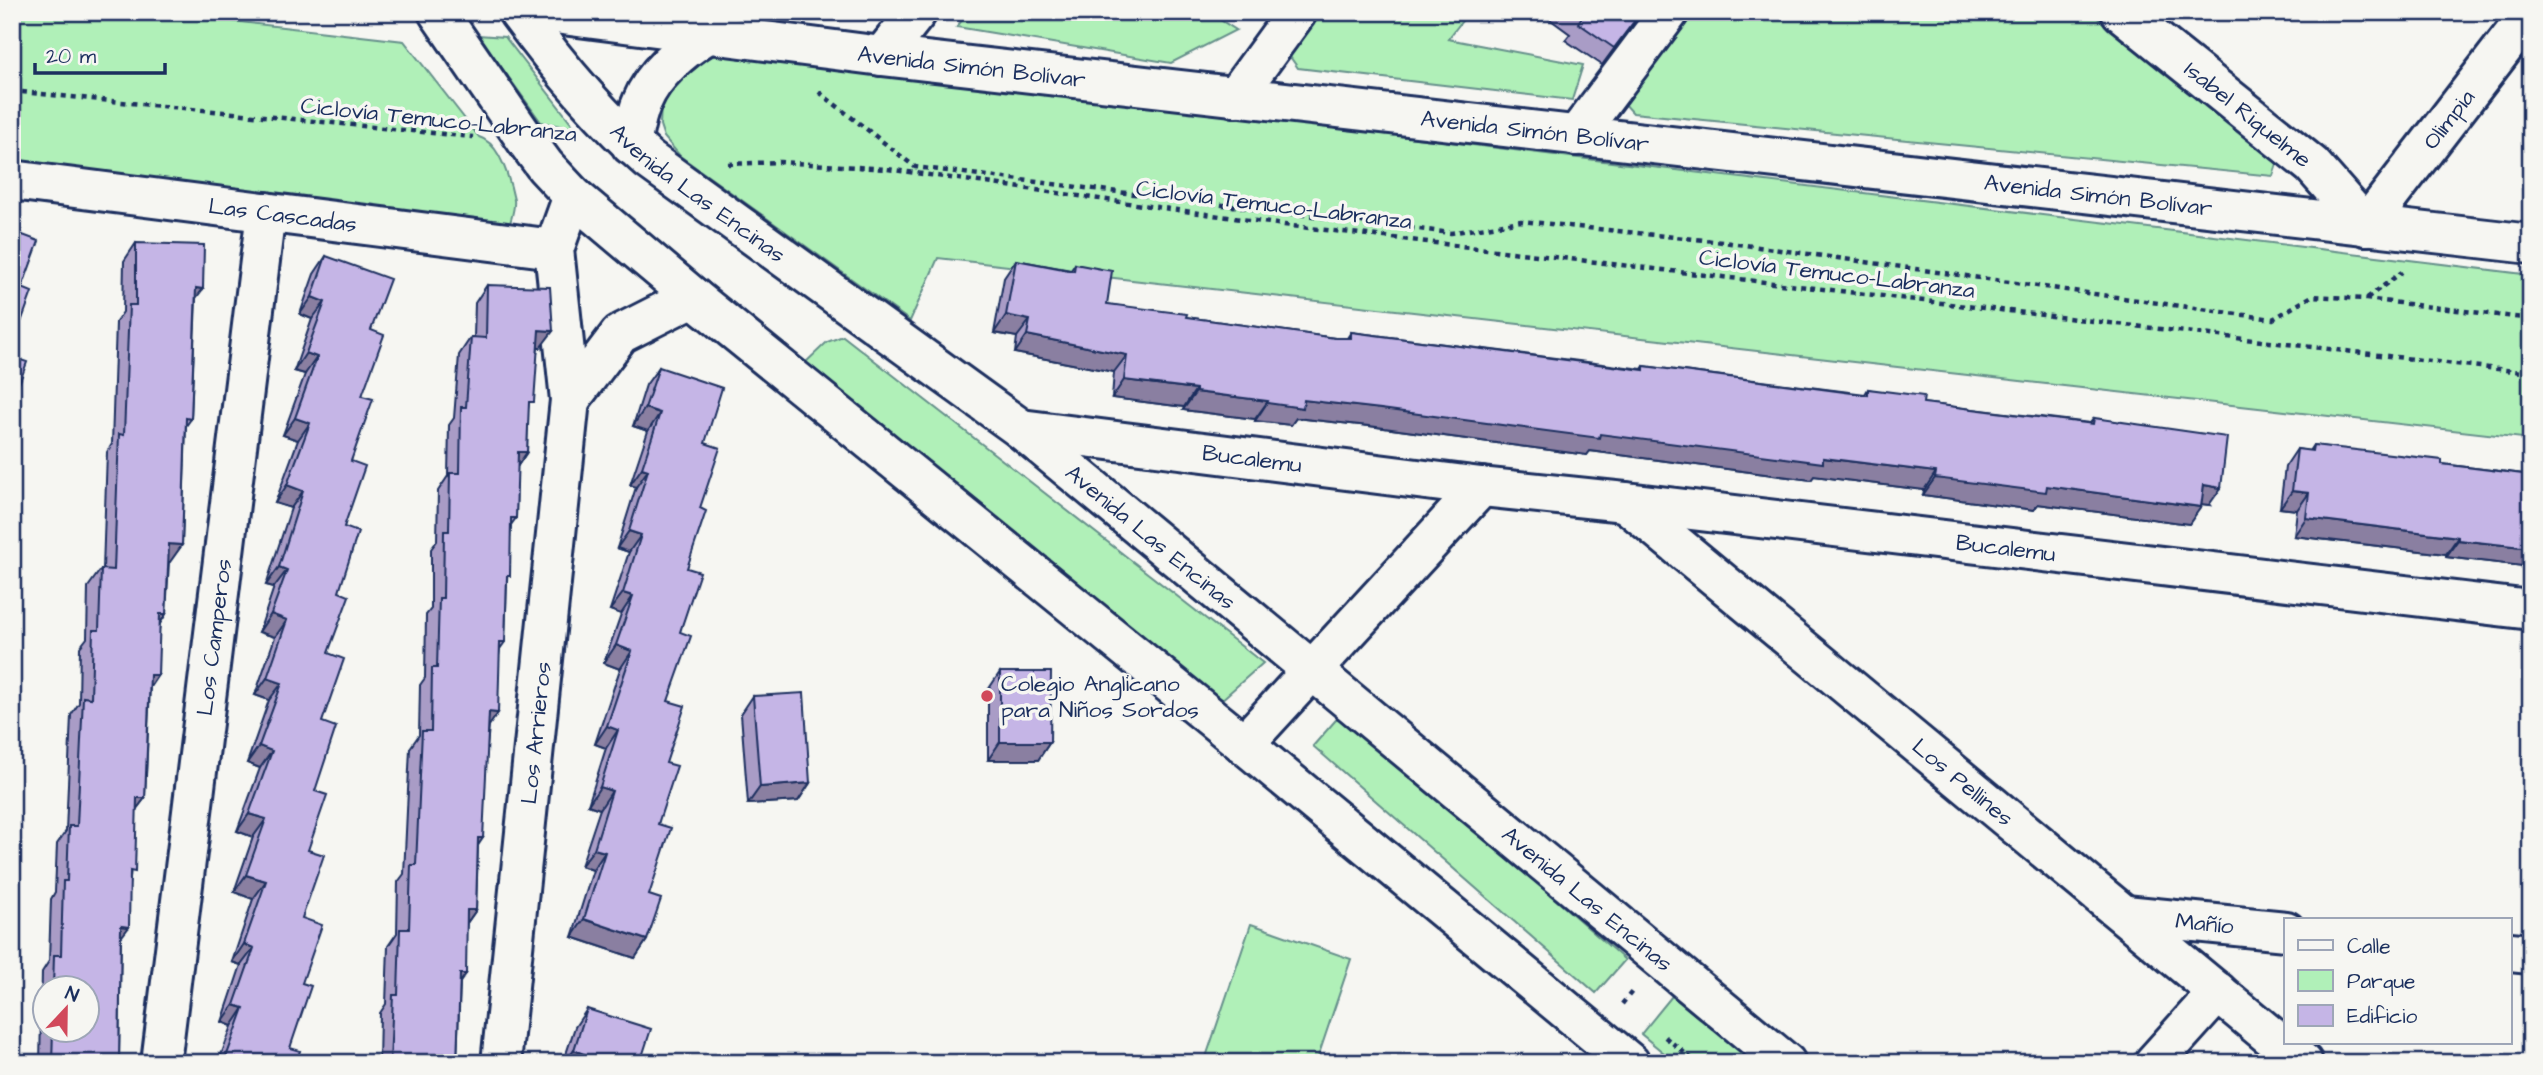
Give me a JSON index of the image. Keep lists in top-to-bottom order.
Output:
{
  "streets": {
    "street": [
      "Avenida Simón Bolívar",
      "Isabel Riquelme",
      "Olimpia",
      "Avenida Las Encinas",
      "Las Cascadas",
      "Bucalemu",
      "Los Camperos",
      "Los Arrieros",
      "Los Pellines",
      "Mañío"
    ],
    "path": ["Ciclovía Temuco-Labranza"]
  },
  "crossings": [
    ["Avenida Simón Bolívar", "Isabel Riquelme"],
    ["Avenida Simón Bolívar", "Olimpia"],
    ["Isabel Riquelme", "Olimpia"],
    ["Avenida Las Encinas", "Bucalemu"],
    ["Las Cascadas", "Los Camperos"],
    ["Las Cascadas", "Los Arrieros"],
    ["Bucalemu", "Los Pellines"],
    ["Los Pellines", "Mañío"]
  ],
  "places": ["Colegio Anglicano para Niños Sordos"],
  "legend": ["Calle", "Parque", "Edificio"],
  "scale_bar": "20 m",
  "north": "top"
}
